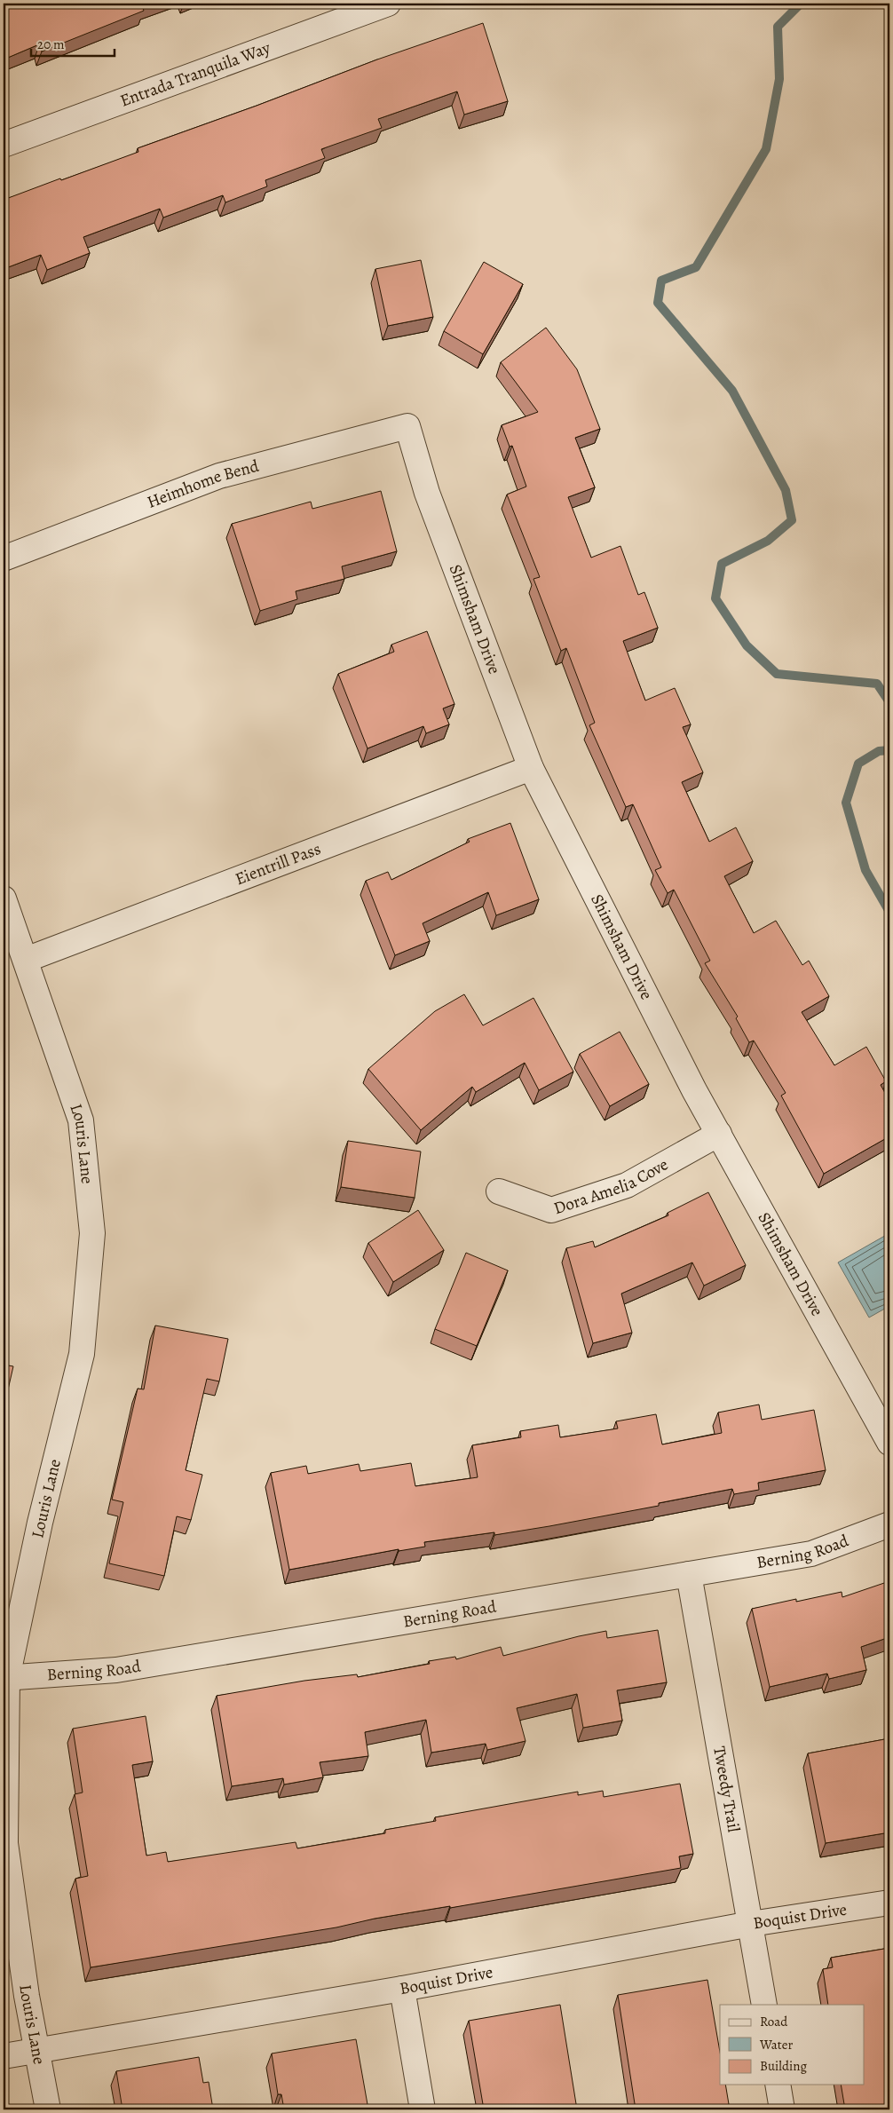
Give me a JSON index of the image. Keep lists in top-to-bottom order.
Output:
{
  "streets": {
    "street": [
      "Entrada Tranquila Way",
      "Heimhome Bend",
      "Shimsham Drive",
      "Eientrill Pass",
      "Louris Lane",
      "Dora Amelia Cove",
      "Berning Road",
      "Tweedy Trail",
      "Boquist Drive"
    ]
  },
  "crossings": [
    ["Heimhome Bend", "Shimsham Drive"],
    ["Shimsham Drive", "Eientrill Pass"],
    ["Shimsham Drive", "Dora Amelia Cove"],
    ["Eientrill Pass", "Louris Lane"],
    ["Louris Lane", "Berning Road"],
    ["Louris Lane", "Boquist Drive"],
    ["Berning Road", "Tweedy Trail"],
    ["Tweedy Trail", "Boquist Drive"]
  ],
  "legend": ["Road", "Water", "Building"],
  "scale_bar": "20 m"
}
